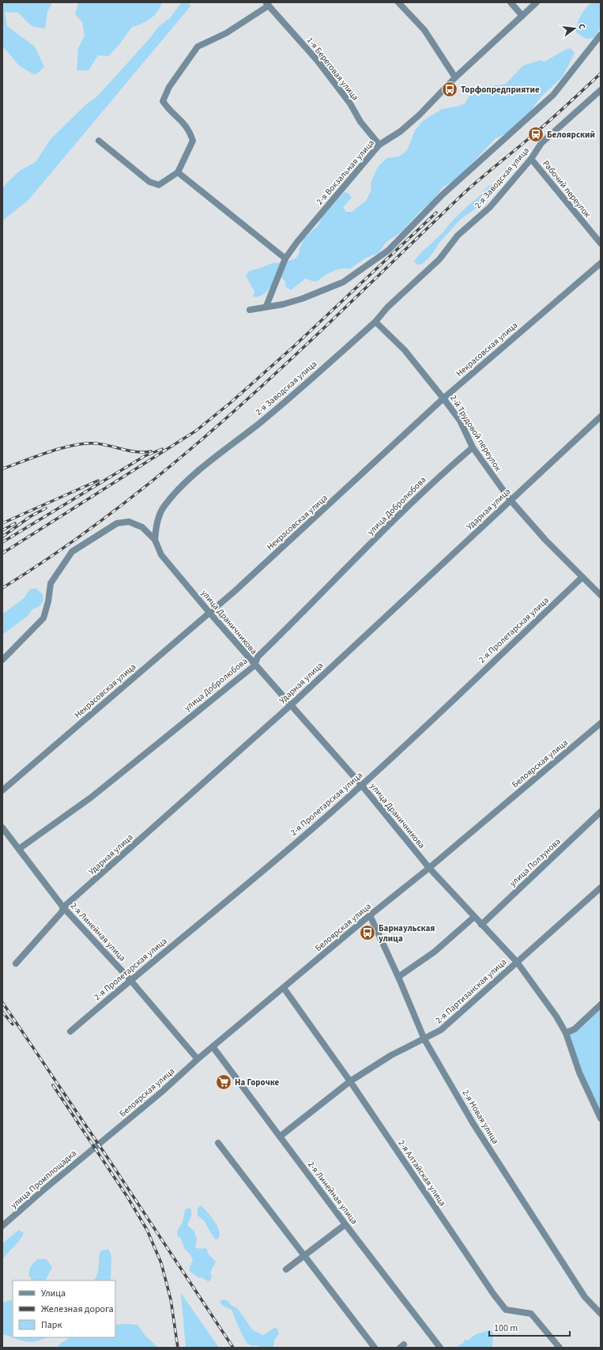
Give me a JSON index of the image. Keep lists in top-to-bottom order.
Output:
{
  "streets": {
    "street": [
      "1-я Береговая улица",
      "2-я Вокзальная улица",
      "2-я Заводская улица",
      "Рабочий переулок",
      "Некрасовская улица",
      "2-й Трудовой переулок",
      "улица Добролюбова",
      "Ударная улица",
      "улица Драничникова",
      "2-я Пролетарская улица",
      "Белоярская улица",
      "улица Ползунова",
      "2-я Линейная улица",
      "2-я Партизанская улица",
      "2-я Новая улица",
      "2-я Алтайская улица",
      "улица Промплощадка"
    ]
  },
  "crossings": [
    ["1-я Береговая улица", "2-я Вокзальная улица"],
    ["2-я Заводская улица", "Рабочий переулок"],
    ["2-я Заводская улица", "2-й Трудовой переулок"],
    ["2-я Заводская улица", "улица Драничникова"],
    ["Некрасовская улица", "2-й Трудовой переулок"],
    ["Некрасовская улица", "улица Драничникова"],
    ["2-й Трудовой переулок", "улица Добролюбова"],
    ["2-й Трудовой переулок", "Ударная улица"],
    ["2-й Трудовой переулок", "2-я Пролетарская улица"],
    ["улица Добролюбова", "улица Драничникова"],
    ["улица Добролюбова", "2-я Линейная улица"],
    ["Ударная улица", "улица Драничникова"],
    ["Ударная улица", "2-я Линейная улица"],
    ["улица Драничникова", "2-я Пролетарская улица"],
    ["улица Драничникова", "Белоярская улица"],
    ["улица Драничникова", "улица Ползунова"],
    ["улица Драничникова", "2-я Партизанская улица"],
    ["2-я Пролетарская улица", "2-я Линейная улица"],
    ["Белоярская улица", "2-я Линейная улица"],
    ["Белоярская улица", "2-я Новая улица"],
    ["Белоярская улица", "2-я Алтайская улица"],
    ["Белоярская улица", "улица Промплощадка"],
    ["2-я Линейная улица", "2-я Партизанская улица"],
    ["2-я Партизанская улица", "2-я Новая улица"],
    ["2-я Партизанская улица", "2-я Алтайская улица"]
  ],
  "places": {
    "bus stop": ["Торфопредприятие", "Барнаульская улица"],
    "station": ["Белоярский"],
    "supermarket": ["На Горочке"]
  },
  "legend": ["Улица", "Железная дорога", "Парк"],
  "scale_bar": "100 m",
  "north": "right"
}
